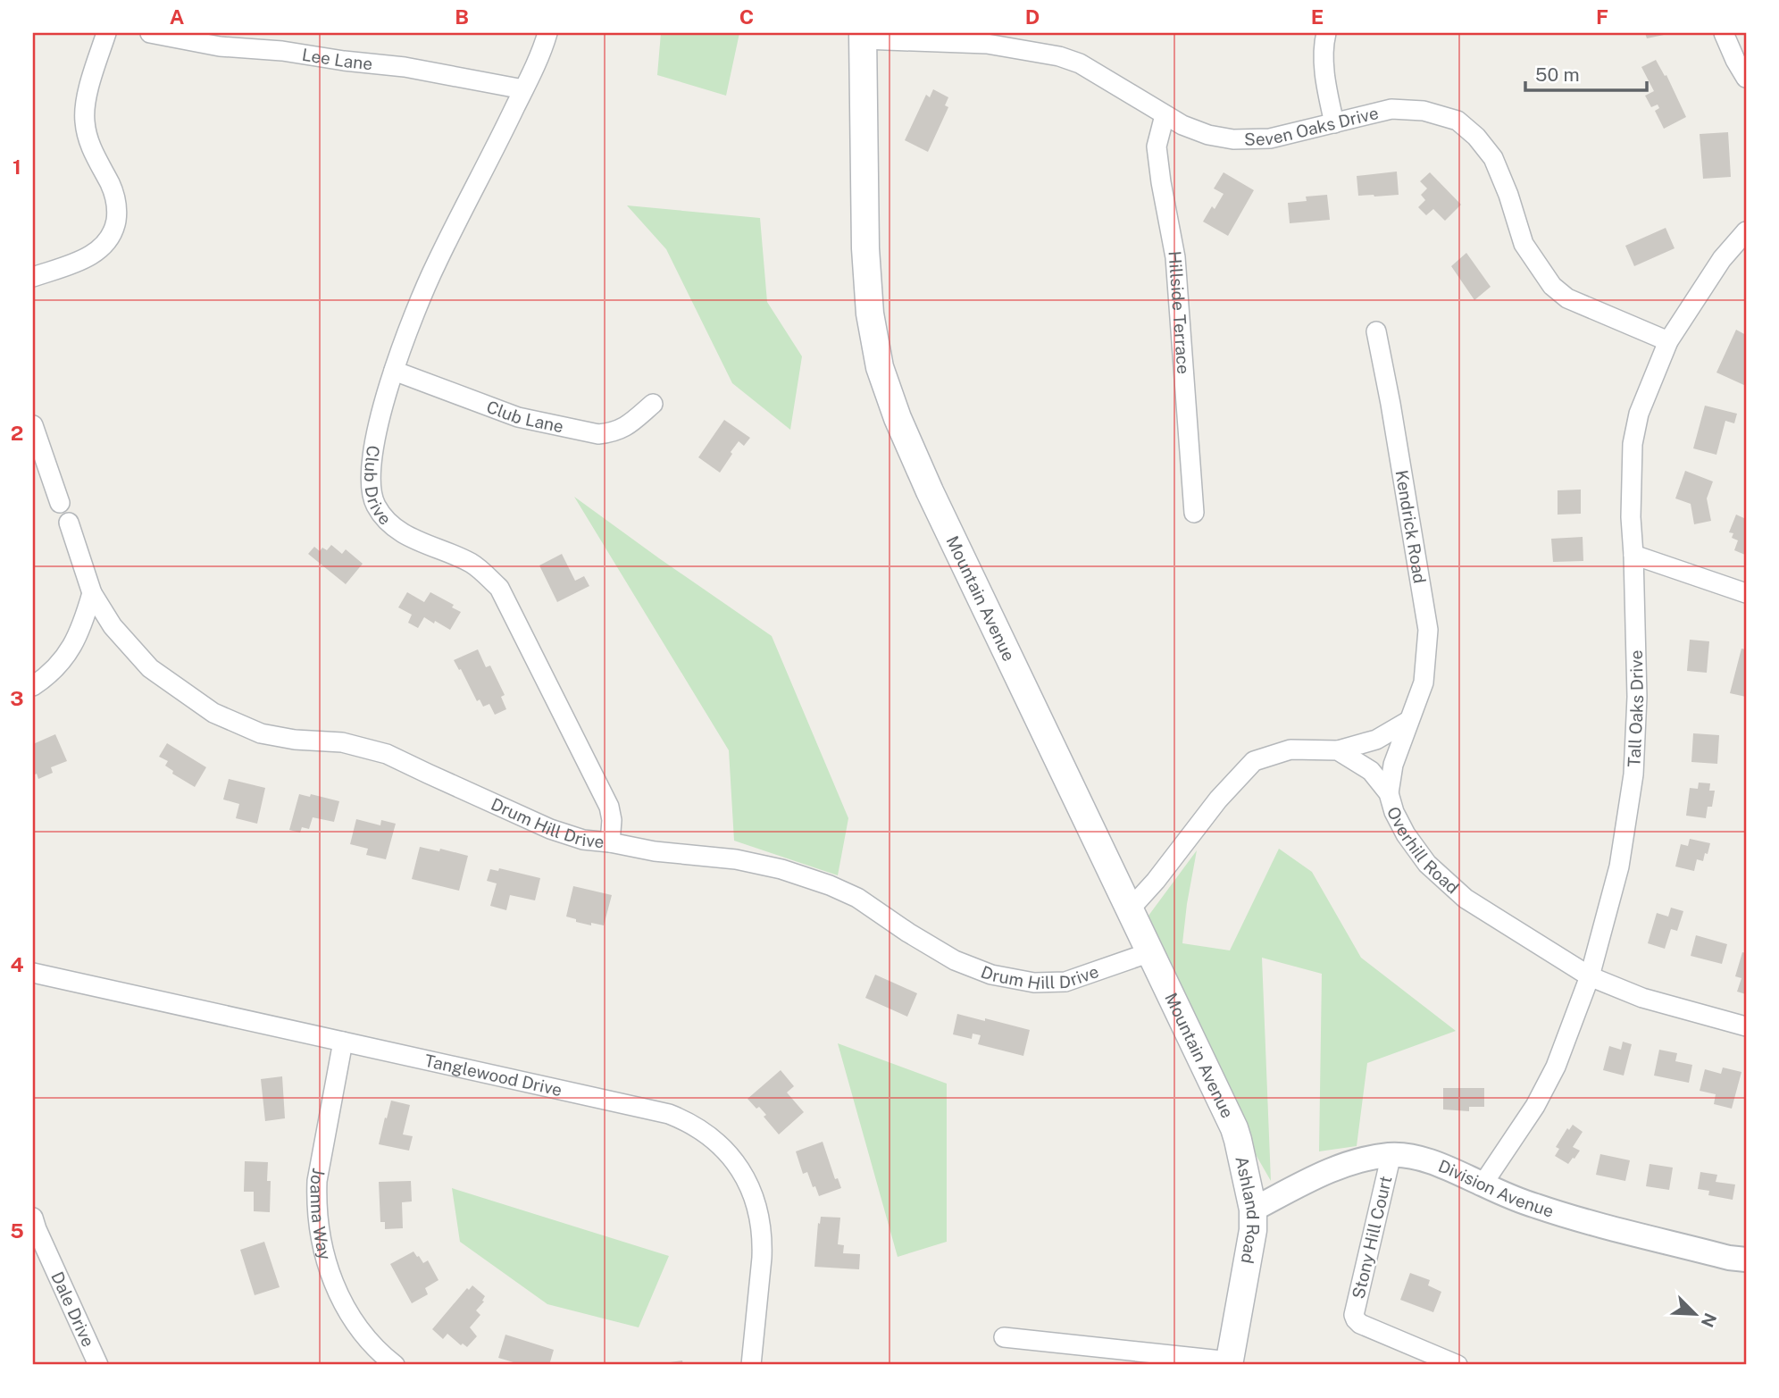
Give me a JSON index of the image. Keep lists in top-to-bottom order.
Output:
{
  "streets": {
    "main road": ["Mountain Avenue", "Ashland Road"],
    "street": [
      "Lee Lane",
      "Seven Oaks Drive",
      "Hillside Terrace",
      "Club Lane",
      "Club Drive",
      "Kendrick Road",
      "Tall Oaks Drive",
      "Drum Hill Drive",
      "Overhill Road",
      "Tanglewood Drive",
      "Division Avenue",
      "Joanna Way",
      "Stony Hill Court",
      "Dale Drive"
    ]
  },
  "crossings": [
    ["Lee Lane", "Club Drive"],
    ["Seven Oaks Drive", "Hillside Terrace"],
    ["Seven Oaks Drive", "Mountain Avenue"],
    ["Seven Oaks Drive", "Tall Oaks Drive"],
    ["Club Lane", "Club Drive"],
    ["Club Drive", "Drum Hill Drive"],
    ["Kendrick Road", "Overhill Road"],
    ["Mountain Avenue", "Drum Hill Drive"],
    ["Mountain Avenue", "Overhill Road"],
    ["Mountain Avenue", "Ashland Road"],
    ["Tall Oaks Drive", "Overhill Road"],
    ["Tall Oaks Drive", "Division Avenue"],
    ["Tanglewood Drive", "Joanna Way"],
    ["Division Avenue", "Ashland Road"],
    ["Division Avenue", "Stony Hill Court"]
  ],
  "scale_bar": "50 m",
  "north": "bottom right",
  "grid": {
    "columns": [
      "A",
      "B",
      "C",
      "D",
      "E",
      "F"
    ],
    "rows": [
      "1",
      "2",
      "3",
      "4",
      "5"
    ]
  }
}
